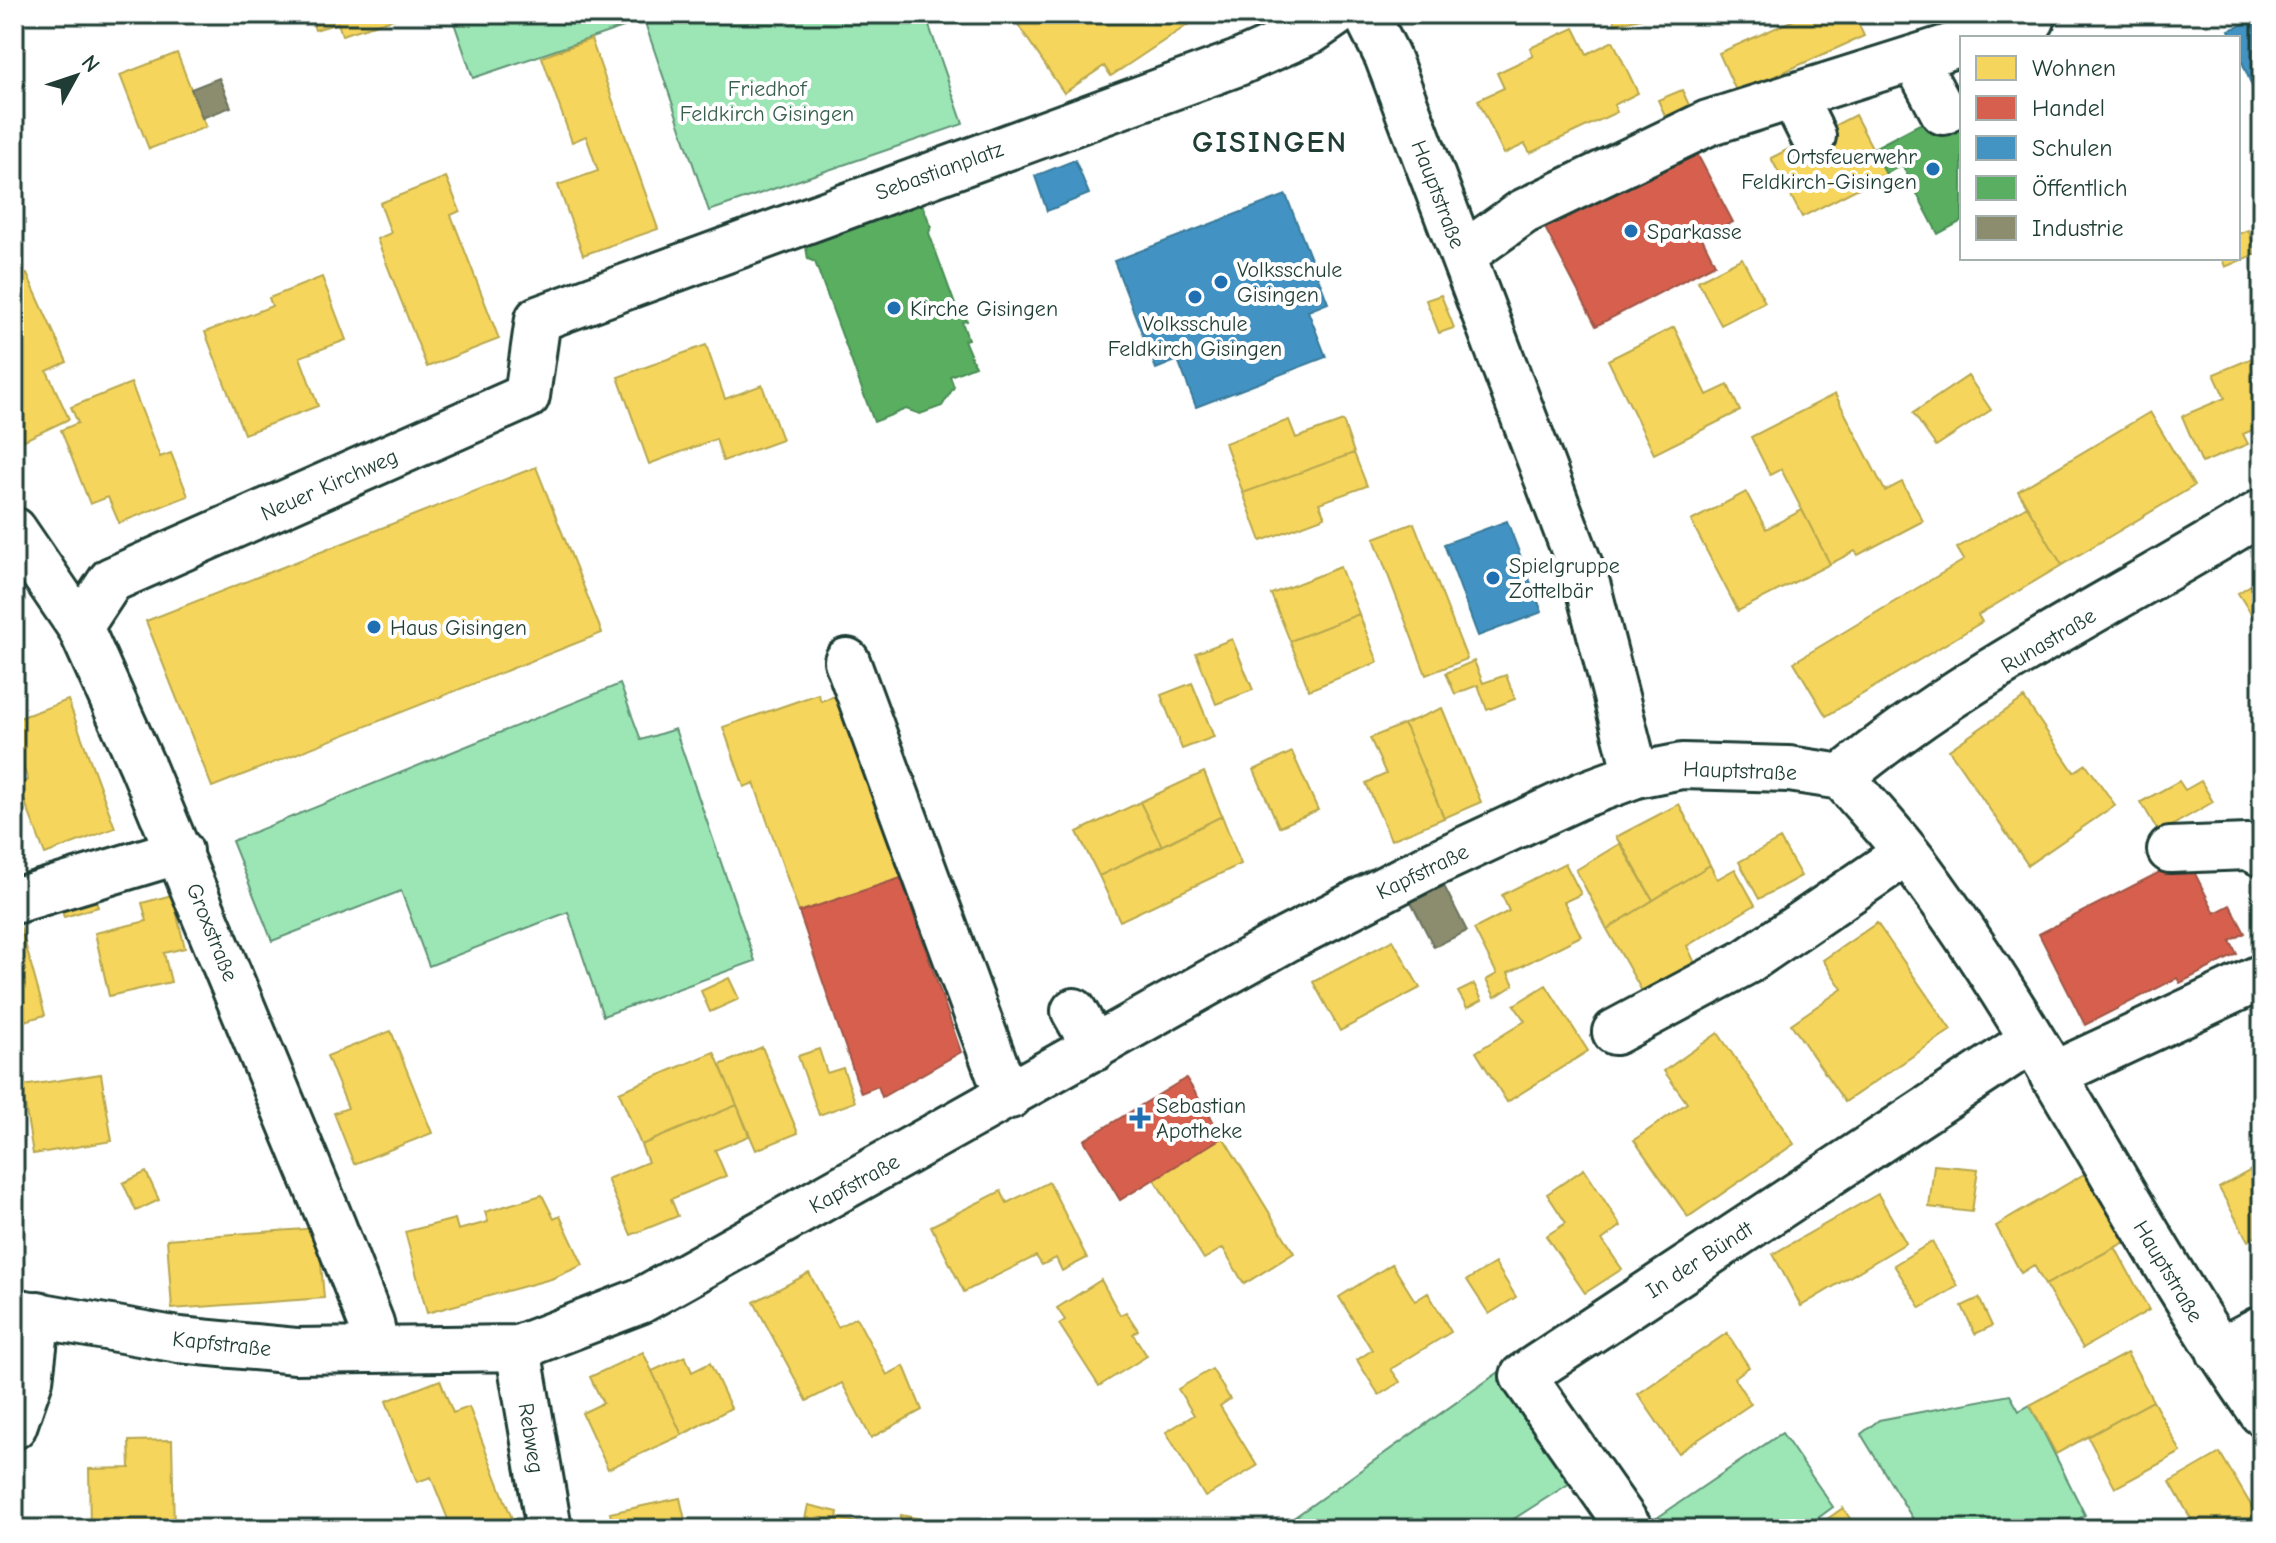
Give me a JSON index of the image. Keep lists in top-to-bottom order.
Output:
{
  "streets": {
    "street": [
      "Sebastianplatz",
      "Hauptstraße",
      "Neuer Kirchweg",
      "Runastraße",
      "Kapfstraße",
      "Groxstraße",
      "In der Bündt",
      "Rebweg"
    ]
  },
  "crossings": [
    ["Sebastianplatz", "Neuer Kirchweg"],
    ["Hauptstraße", "Runastraße"],
    ["Hauptstraße", "Kapfstraße"],
    ["Hauptstraße", "In der Bündt"],
    ["Neuer Kirchweg", "Groxstraße"],
    ["Kapfstraße", "Groxstraße"],
    ["Kapfstraße", "Rebweg"]
  ],
  "districts": ["GISINGEN"],
  "parks": ["Friedhof Feldkirch Gisingen"],
  "places": {
    "other": [
      "Ortsfeuerwehr Feldkirch-Gisingen",
      "Sparkasse",
      "Volksschule Gisingen",
      "Volksschule Feldkirch Gisingen",
      "Kirche Gisingen",
      "Spielgruppe Zottelbär",
      "Haus Gisingen"
    ],
    "health": ["Sebastian Apotheke"]
  },
  "legend": [
    "Wohnen",
    "Handel",
    "Schulen",
    "Öffentlich",
    "Industrie"
  ],
  "north": "top right"
}
